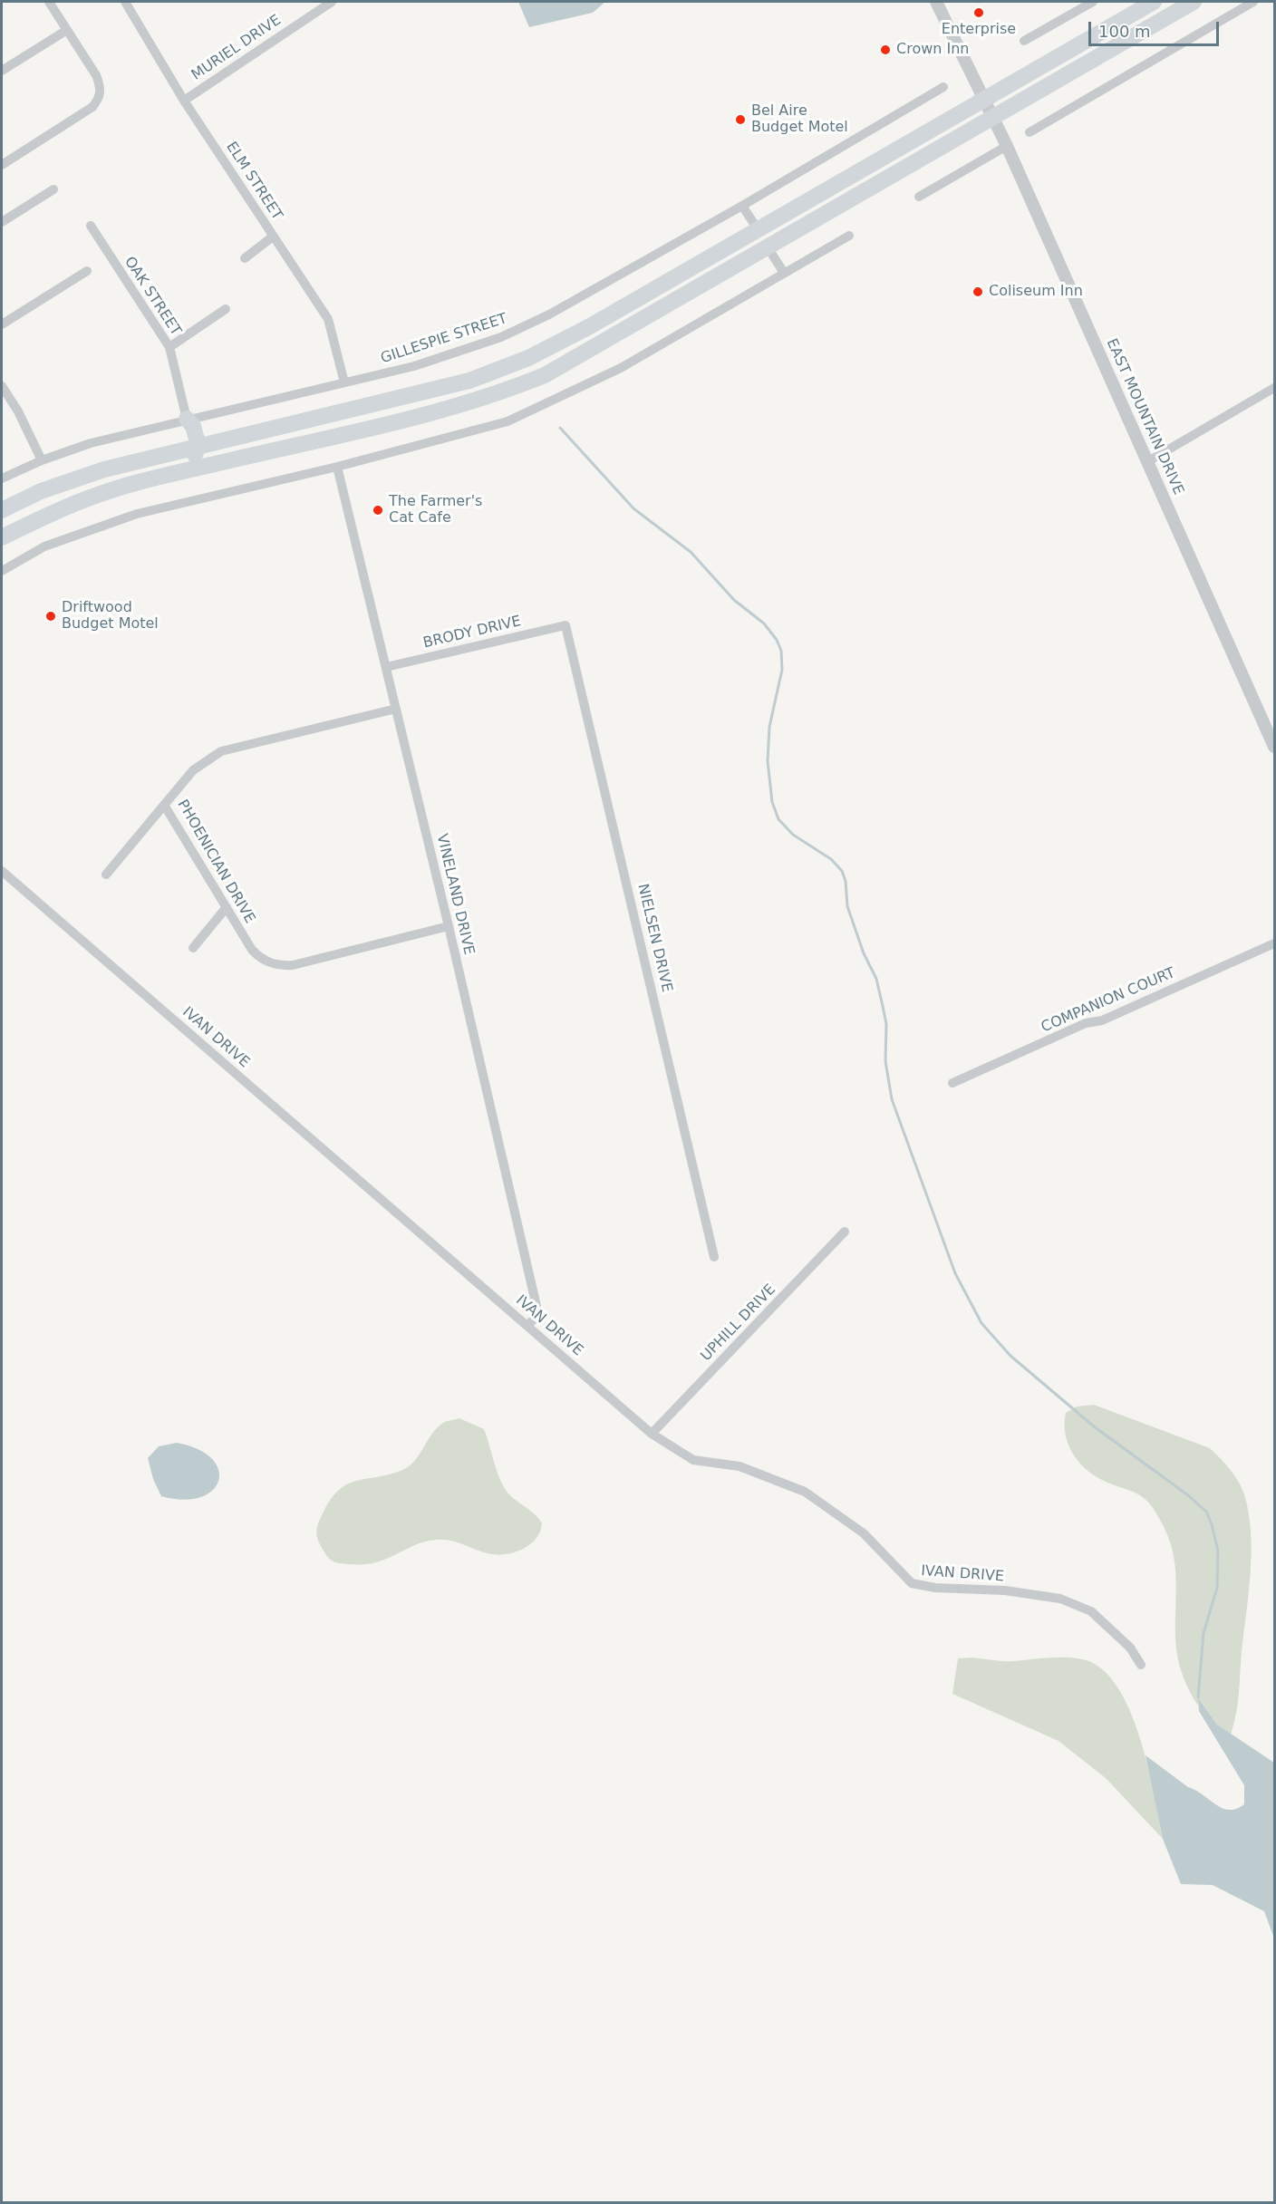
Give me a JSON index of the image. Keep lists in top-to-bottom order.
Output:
{
  "streets": {
    "street": [
      "MURIEL DRIVE",
      "ELM STREET",
      "OAK STREET",
      "GILLESPIE STREET",
      "EAST MOUNTAIN DRIVE",
      "BRODY DRIVE",
      "PHOENICIAN DRIVE",
      "VINELAND DRIVE",
      "NIELSEN DRIVE",
      "COMPANION COURT",
      "IVAN DRIVE",
      "UPHILL DRIVE"
    ]
  },
  "crossings": [
    ["MURIEL DRIVE", "ELM STREET"],
    ["ELM STREET", "GILLESPIE STREET"],
    ["OAK STREET", "GILLESPIE STREET"],
    ["BRODY DRIVE", "VINELAND DRIVE"],
    ["BRODY DRIVE", "NIELSEN DRIVE"],
    ["PHOENICIAN DRIVE", "VINELAND DRIVE"],
    ["VINELAND DRIVE", "IVAN DRIVE"],
    ["IVAN DRIVE", "UPHILL DRIVE"]
  ],
  "places": [
    "Enterprise",
    "Crown Inn",
    "Bel Aire Budget Motel",
    "Coliseum Inn",
    "The Farmer's Cat Cafe",
    "Driftwood Budget Motel"
  ],
  "scale_bar": "100 m"
}
